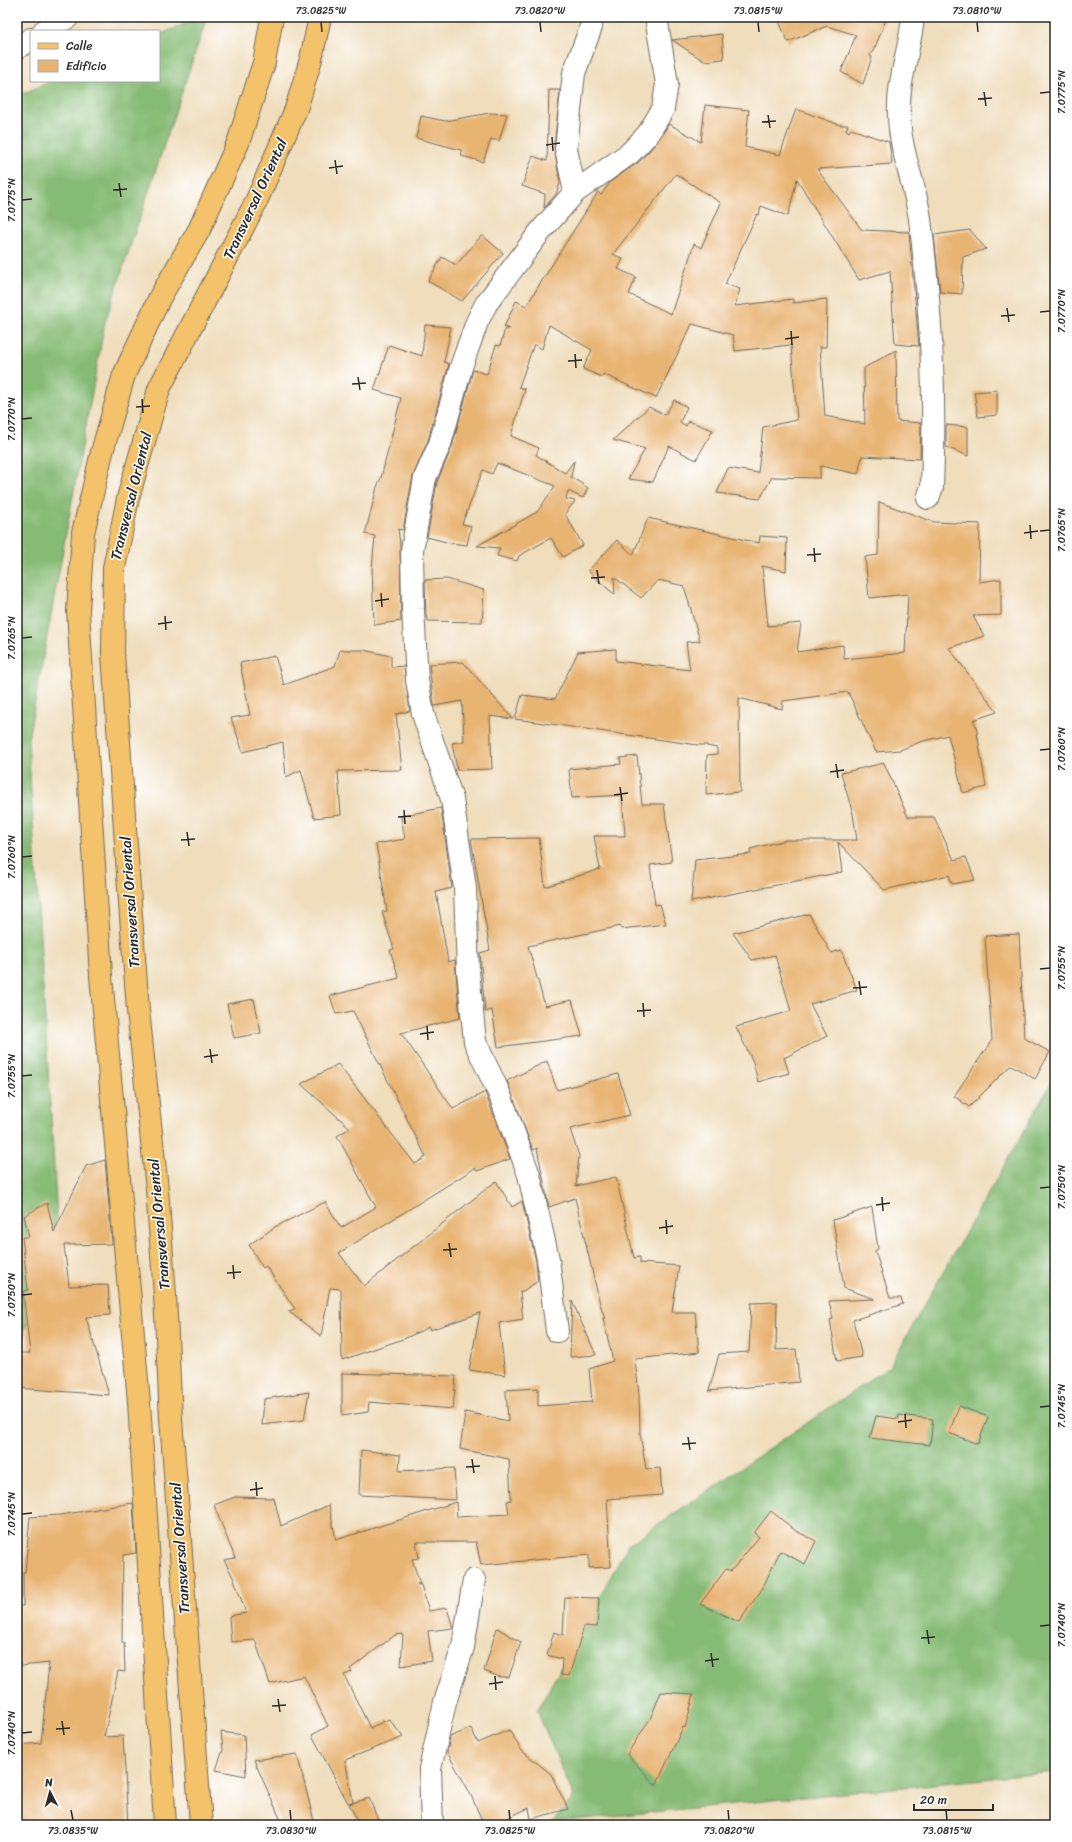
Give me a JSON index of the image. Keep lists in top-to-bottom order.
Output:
{
  "streets": {
    "main road": ["Transversal Oriental"]
  },
  "legend": ["Calle", "Edificio"],
  "scale_bar": "20 m",
  "north": "top",
  "coordinates": [
    "73.0825°W",
    "73.0820°W",
    "73.0815°W",
    "73.0810°W",
    "7.0775°N",
    "7.0770°N",
    "7.0765°N",
    "7.0760°N",
    "7.0755°N",
    "7.0750°N",
    "7.0745°N",
    "7.0740°N",
    "73.0835°W",
    "73.0830°W"
  ]
}
